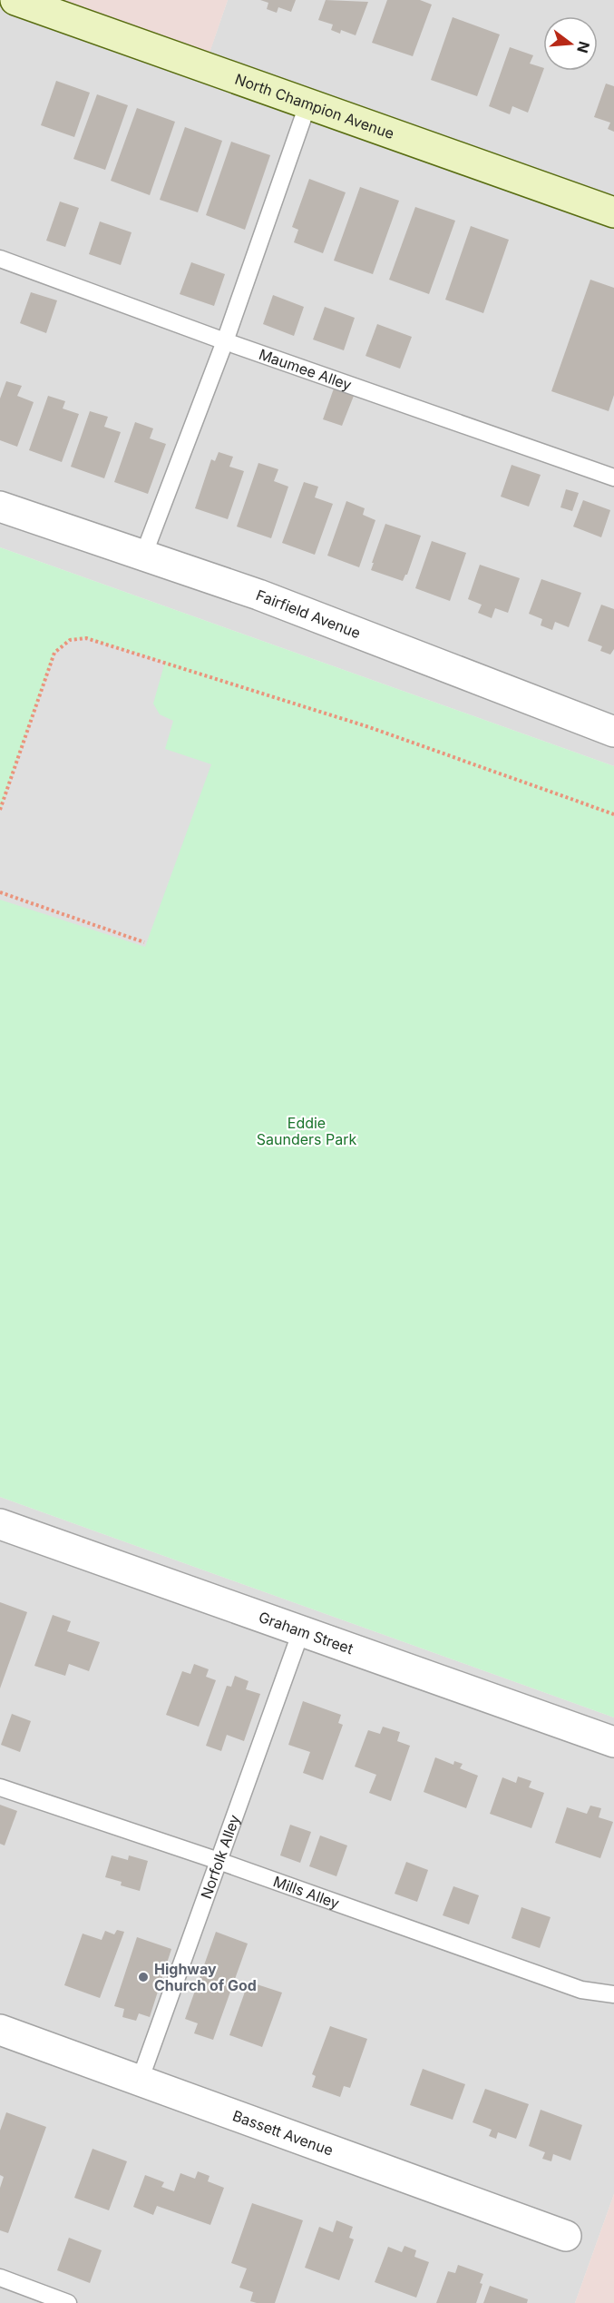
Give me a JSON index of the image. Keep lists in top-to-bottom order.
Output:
{
  "streets": {
    "street": [
      "North Champion Avenue",
      "Fairfield Avenue",
      "Graham Street",
      "Bassett Avenue"
    ],
    "lane": ["Maumee Alley", "Norfolk Alley", "Mills Alley"]
  },
  "crossings": [
    ["Graham Street", "Norfolk Alley"],
    ["Norfolk Alley", "Mills Alley"],
    ["Norfolk Alley", "Bassett Avenue"]
  ],
  "parks": ["Eddie Saunders Park"],
  "places": ["Highway Church of God"],
  "north": "right"
}
